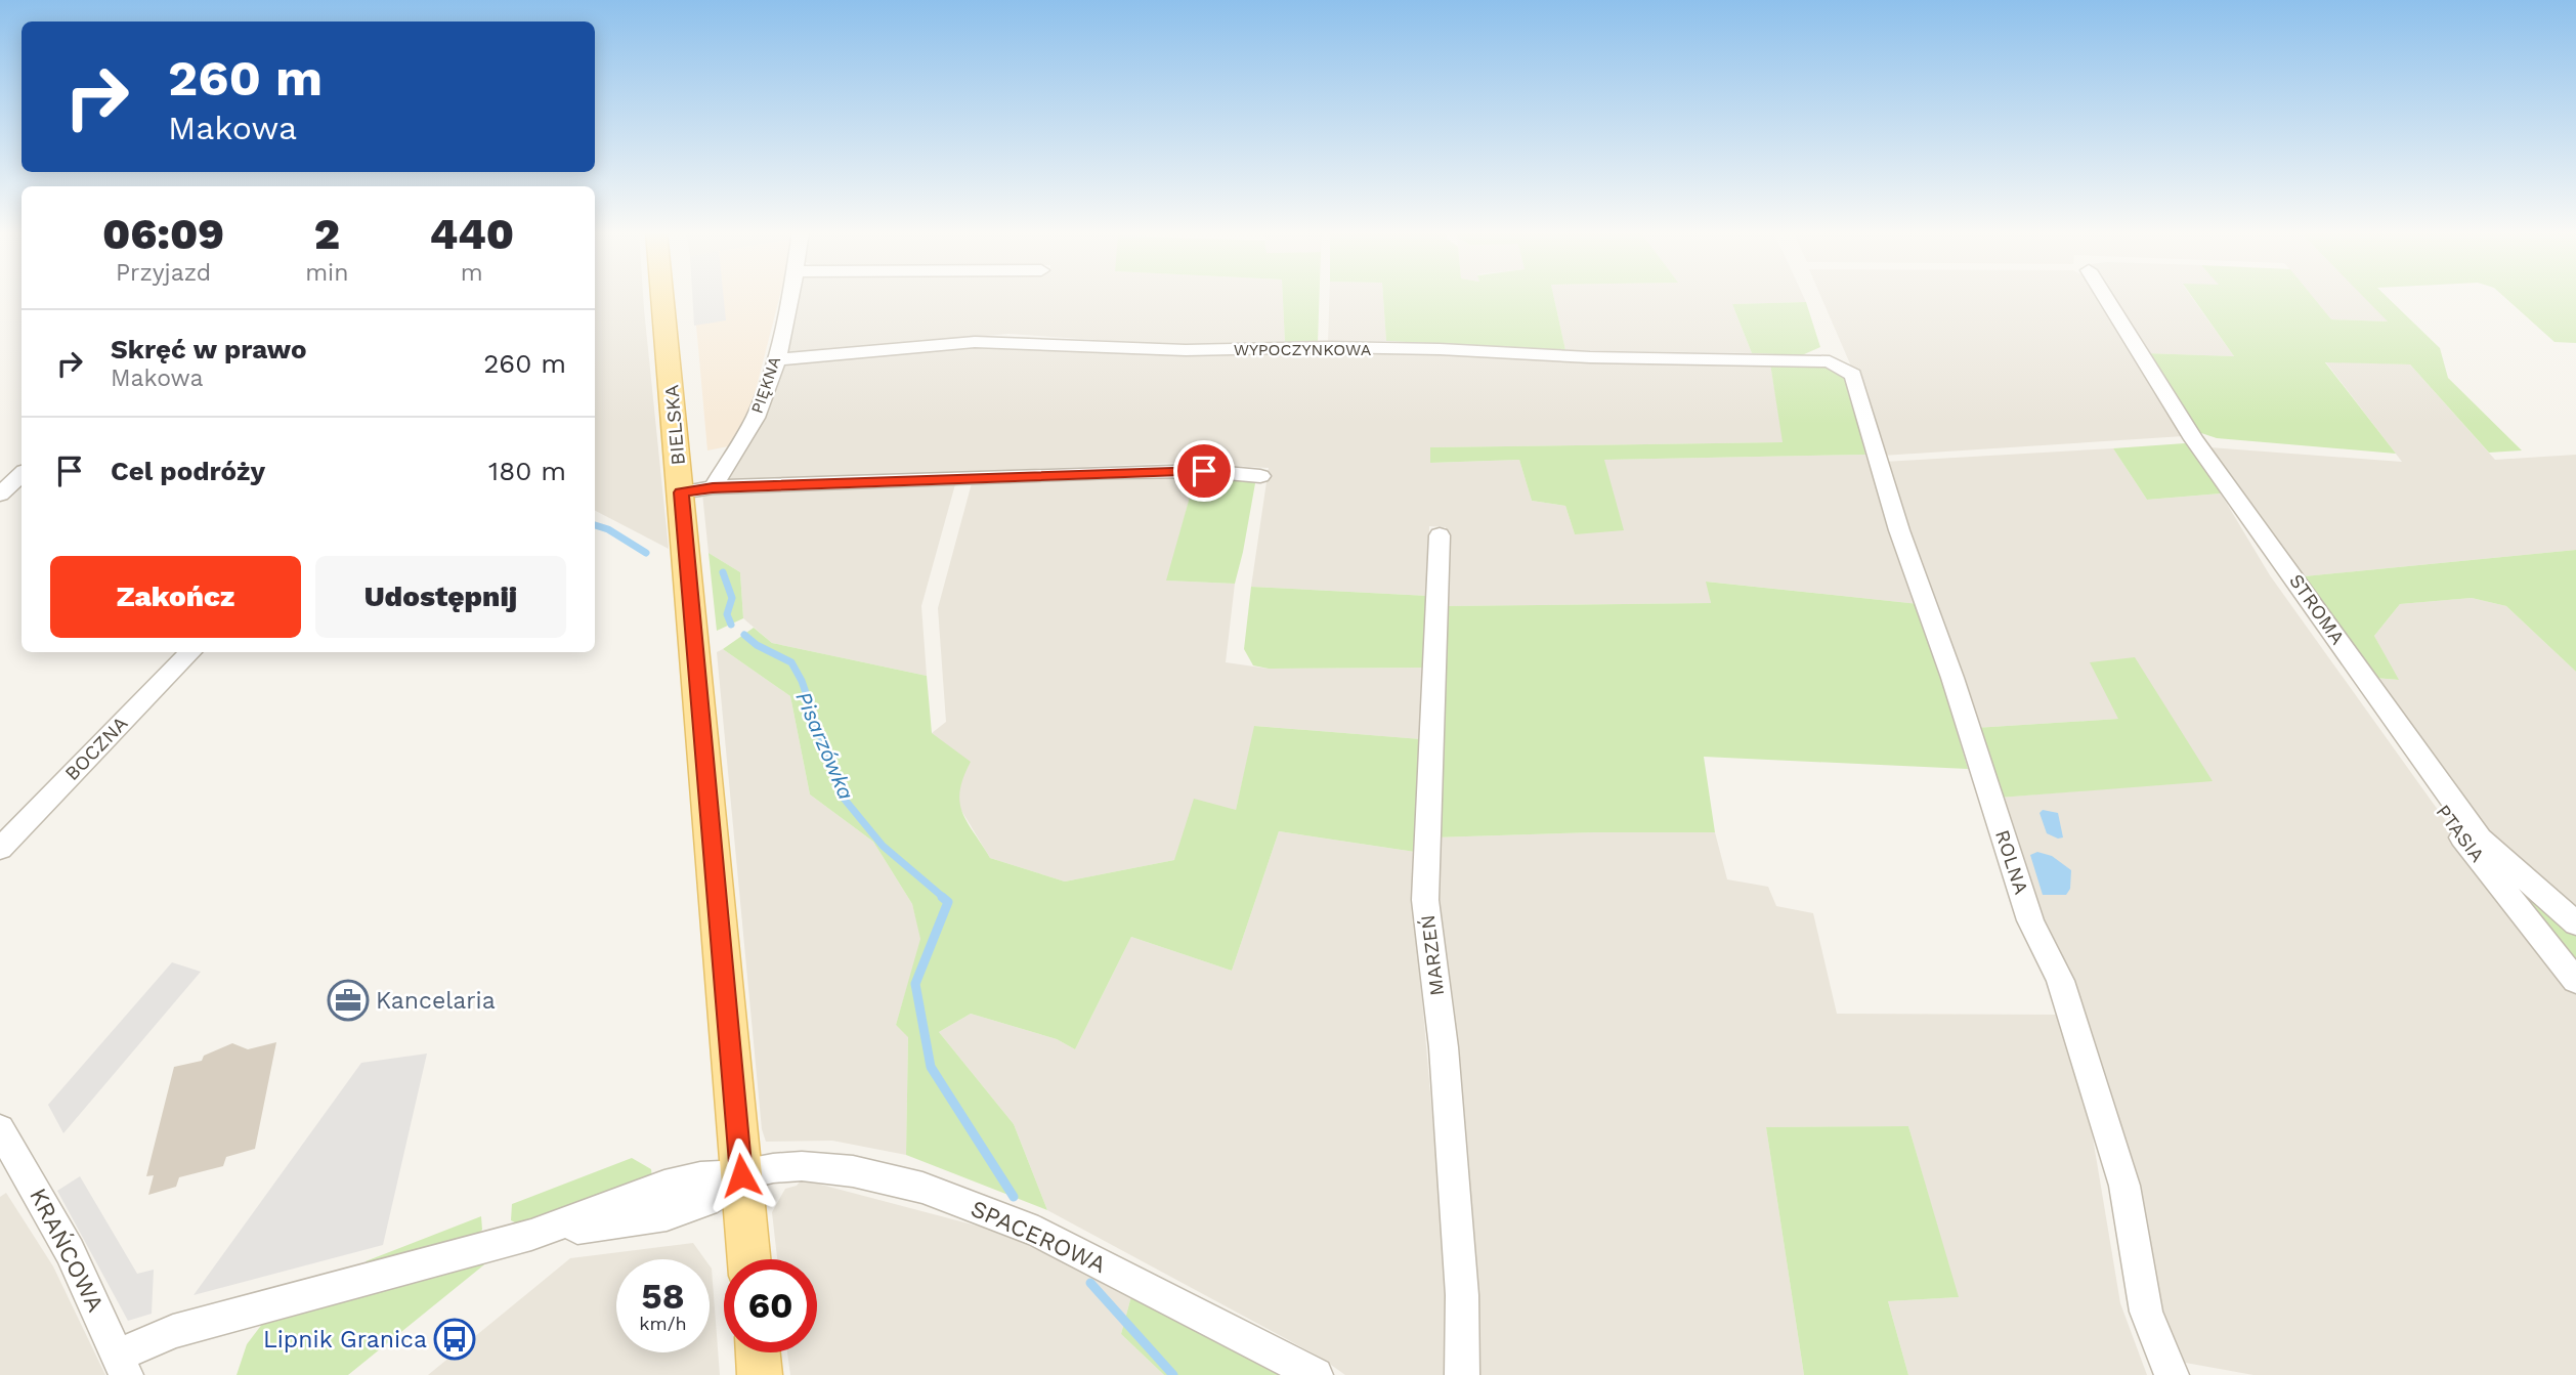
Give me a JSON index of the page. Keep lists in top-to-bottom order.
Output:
{
  "streets": {
    "main road": ["BIELSKA"],
    "street": [
      "WYPOCZYNKOWA",
      "PIĘKNA",
      "STROMA",
      "BOCZNA",
      "PTASIA",
      "ROLNA",
      "MARZEŃ",
      "SPACEROWA",
      "KRAŃCOWA"
    ]
  },
  "crossings": [
    ["WYPOCZYNKOWA", "PIĘKNA"],
    ["WYPOCZYNKOWA", "ROLNA"],
    ["BIELSKA", "SPACEROWA"]
  ],
  "water": ["Pisarzówka"],
  "places": {
    "office": ["Kancelaria"],
    "bus stop": ["Lipnik Granica"]
  },
  "page": {
    "turn": ["260 m", "Makowa"],
    "eta": [
      "06:09",
      "Przyjazd",
      "2",
      "min",
      "440",
      "m"
    ],
    "list": [
      {
        "name": "Skręć w prawo",
        "note": "Makowa",
        "value": "260 m"
      },
      {
        "name": "Cel podróży",
        "value": "180 m"
      }
    ],
    "buttons": ["Zakończ", "Udostępnij"],
    "speed": "58 km/h",
    "limit": "60"
  }
}
